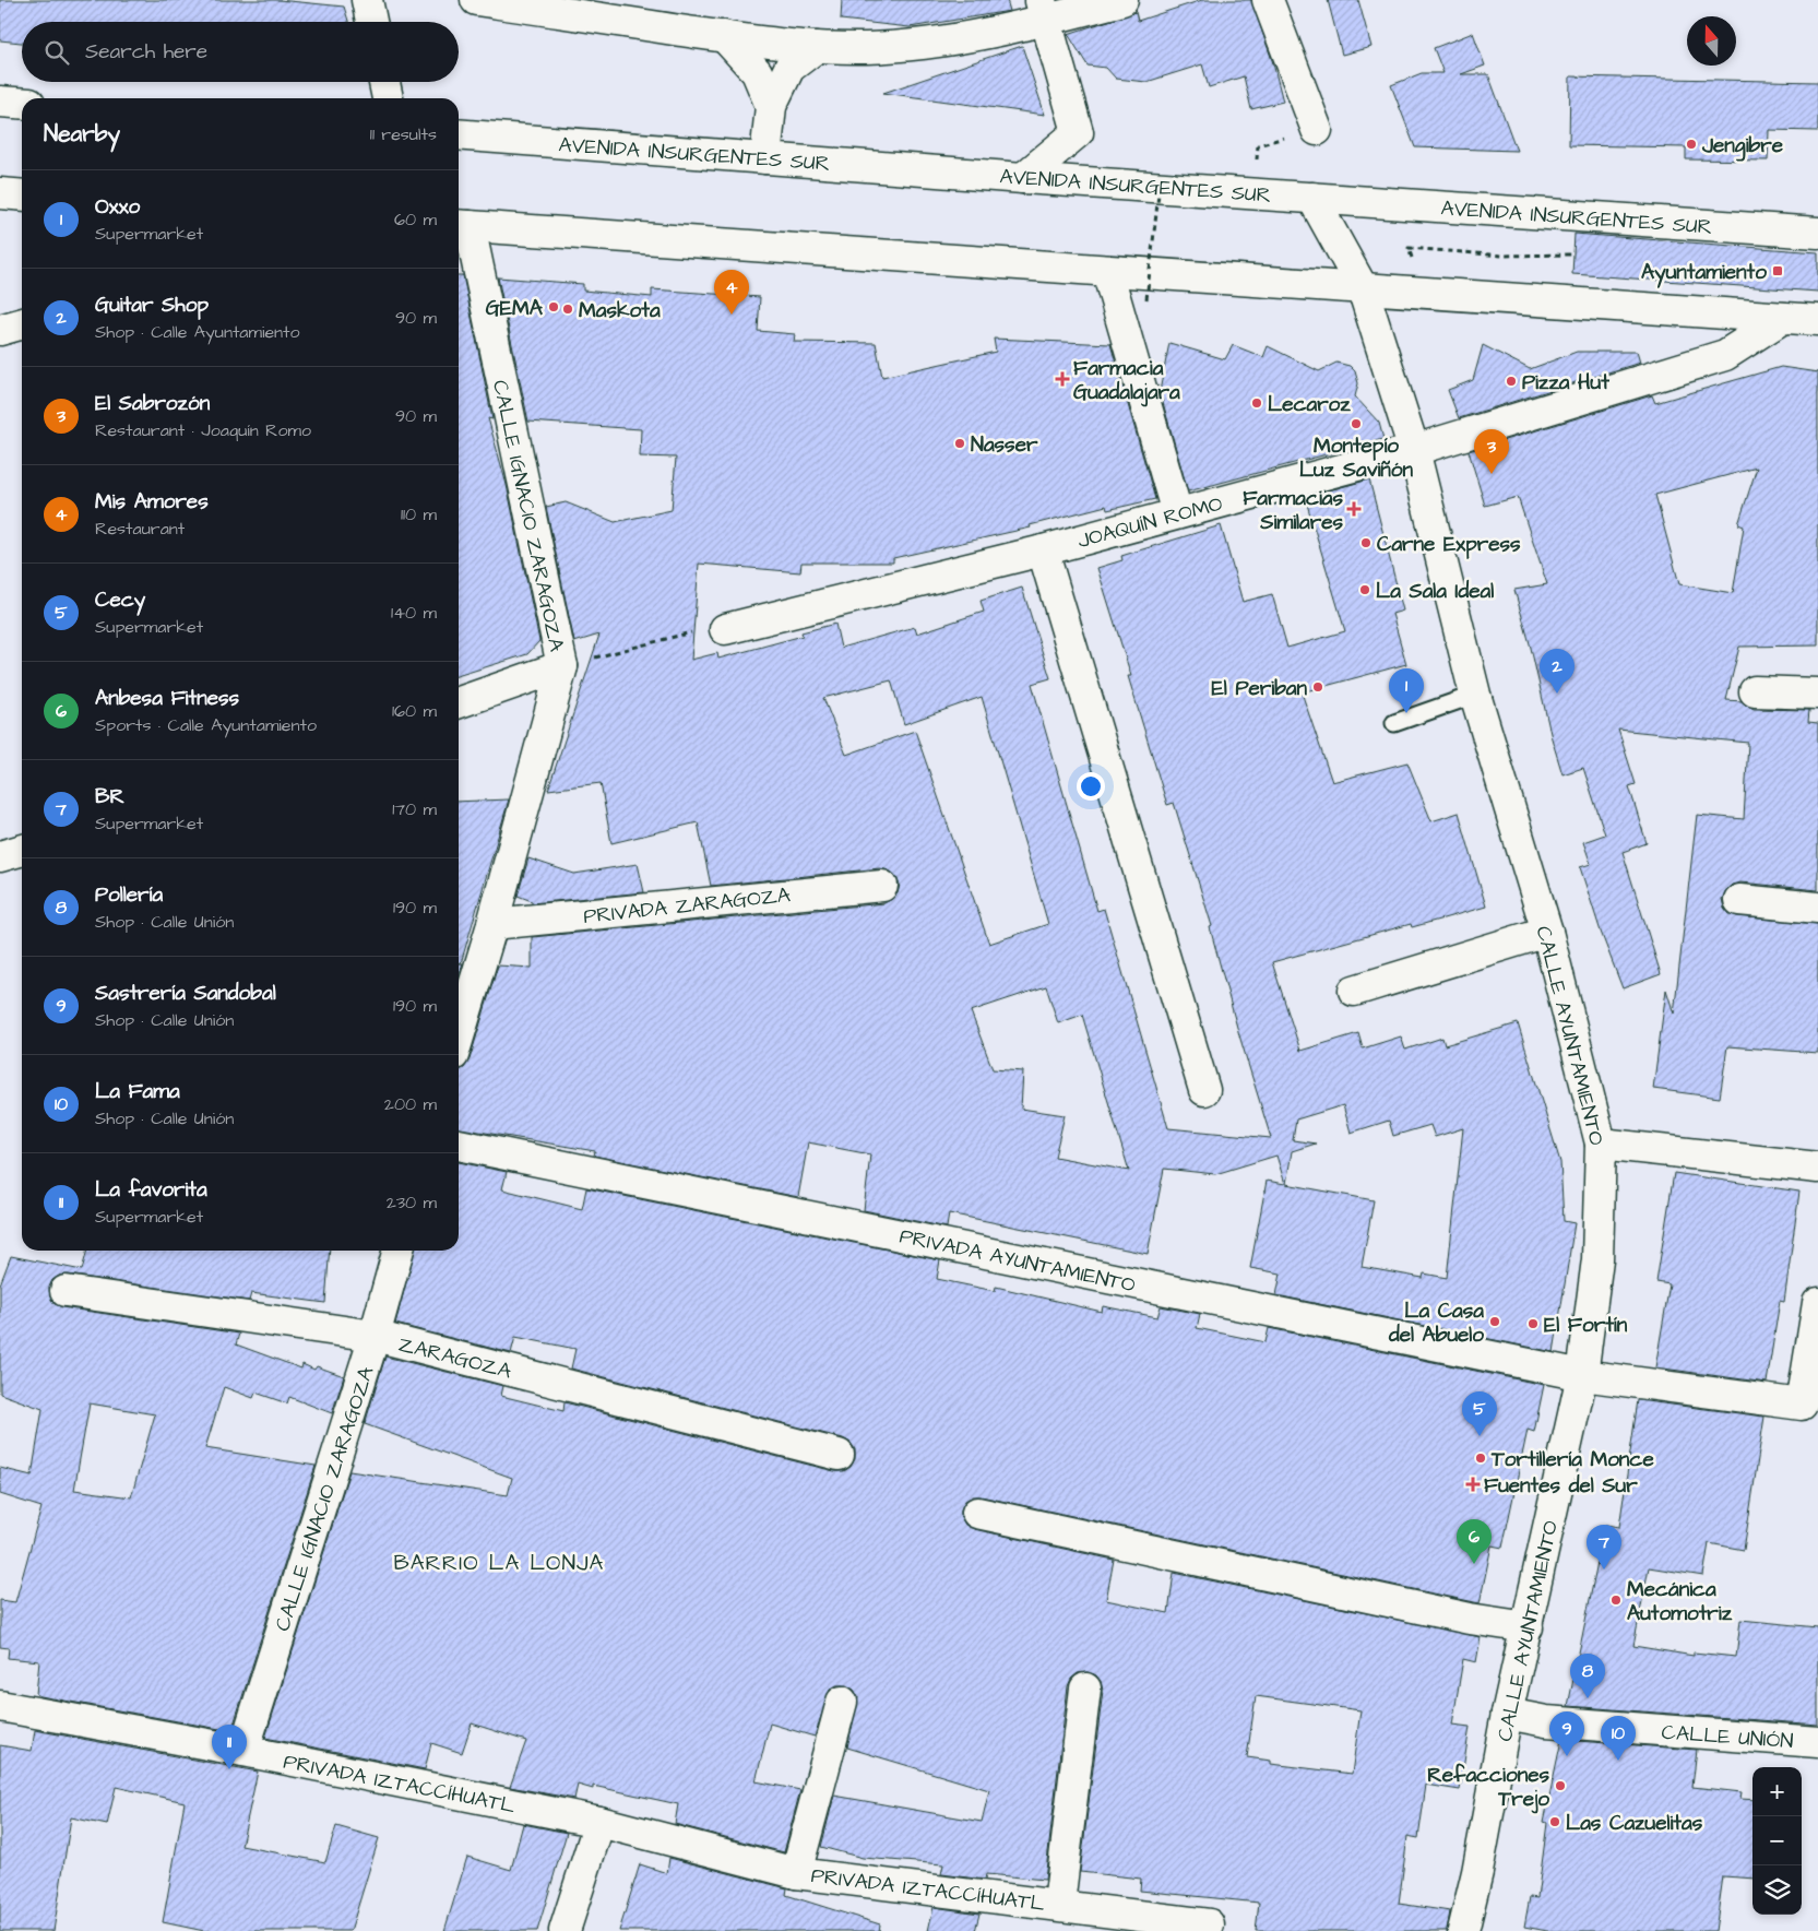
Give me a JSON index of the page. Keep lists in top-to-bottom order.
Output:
{
  "streets": {
    "street": [
      "AVENIDA INSURGENTES SUR",
      "CALLE IGNACIO ZARAGOZA",
      "JOAQUÍN ROMO",
      "PRIVADA ZARAGOZA",
      "CALLE AYUNTAMIENTO",
      "PRIVADA AYUNTAMIENTO",
      "ZARAGOZA",
      "CALLE UNIÓN",
      "PRIVADA IZTACCÍHUATL"
    ]
  },
  "crossings": [
    ["AVENIDA INSURGENTES SUR", "CALLE AYUNTAMIENTO"],
    ["CALLE IGNACIO ZARAGOZA", "PRIVADA ZARAGOZA"],
    ["CALLE IGNACIO ZARAGOZA", "ZARAGOZA"],
    ["CALLE IGNACIO ZARAGOZA", "PRIVADA IZTACCÍHUATL"],
    ["JOAQUÍN ROMO", "CALLE AYUNTAMIENTO"],
    ["CALLE AYUNTAMIENTO", "PRIVADA AYUNTAMIENTO"],
    ["CALLE AYUNTAMIENTO", "CALLE UNIÓN"]
  ],
  "districts": ["BARRIO LA LONJA"],
  "places": {
    "other": [
      "Jengibre",
      "GEMA",
      "Maskota",
      "Pizza Hut",
      "Lecaroz",
      "Montepío Luz Saviñón",
      "Nasser",
      "Carne Express",
      "La Sala Ideal",
      "El Periban",
      "La Casa del Abuelo",
      "El Fortín",
      "Tortillería Monce",
      "Mecánica Automotriz",
      "Refacciones Trejo",
      "Las Cazuelitas"
    ],
    "transit": ["Ayuntamiento"],
    "health": ["Farmacia Guadalajara", "Farmacias Similares", "Fuentes del Sur"]
  },
  "north": "top",
  "page": {
    "search": "Search here",
    "heading": ["Nearby", "11 results"],
    "list": [
      {
        "mark": "1",
        "name": "Oxxo",
        "note": "Supermarket",
        "value": "60 m"
      },
      {
        "mark": "2",
        "name": "Guitar Shop",
        "note": "Shop · Calle Ayuntamiento",
        "value": "90 m"
      },
      {
        "mark": "3",
        "name": "El Sabrozón",
        "note": "Restaurant · Joaquín Romo",
        "value": "90 m"
      },
      {
        "mark": "4",
        "name": "Mis Amores",
        "note": "Restaurant",
        "value": "110 m"
      },
      {
        "mark": "5",
        "name": "Cecy",
        "note": "Supermarket",
        "value": "140 m"
      },
      {
        "mark": "6",
        "name": "Anbesa Fitness",
        "note": "Sports · Calle Ayuntamiento",
        "value": "160 m"
      },
      {
        "mark": "7",
        "name": "BR",
        "note": "Supermarket",
        "value": "170 m"
      },
      {
        "mark": "8",
        "name": "Pollería",
        "note": "Shop · Calle Unión",
        "value": "190 m"
      },
      {
        "mark": "9",
        "name": "Sastrería Sandobal",
        "note": "Shop · Calle Unión",
        "value": "190 m"
      },
      {
        "mark": "10",
        "name": "La Fama",
        "note": "Shop · Calle Unión",
        "value": "200 m"
      },
      {
        "mark": "11",
        "name": "La favorita",
        "note": "Supermarket",
        "value": "230 m"
      }
    ],
    "pins": [
      "4",
      "3",
      "2",
      "1",
      "5",
      "6",
      "7",
      "8",
      "9",
      "10",
      "11"
    ],
    "map_buttons": ["+", "−"]
  }
}
